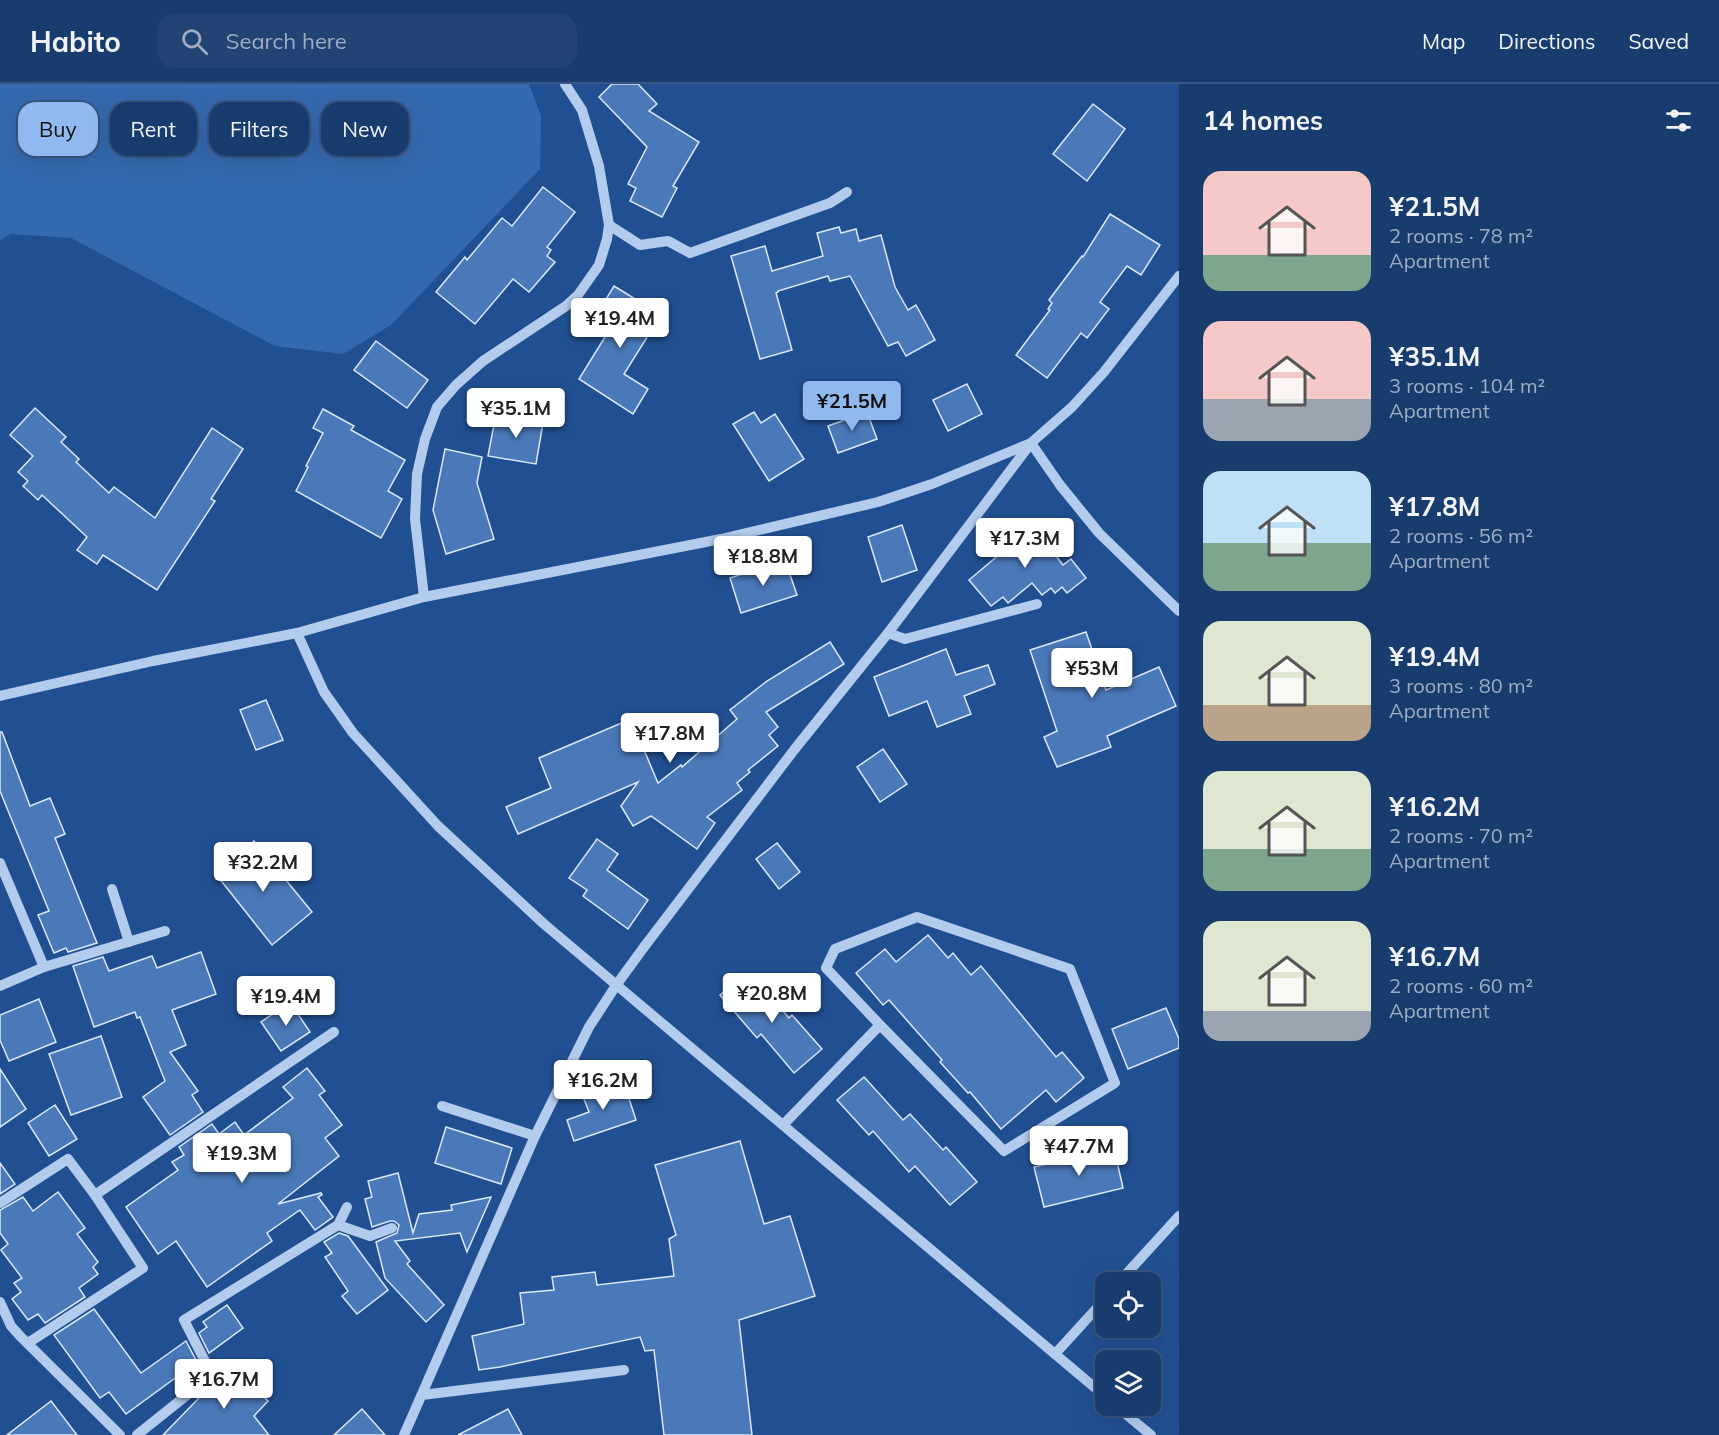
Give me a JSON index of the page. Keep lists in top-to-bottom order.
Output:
{
  "page": {
    "header": "Habito",
    "search": "Search here",
    "nav": ["Map", "Directions", "Saved"],
    "heading": "14 homes",
    "chip": [
      "Buy",
      "Rent",
      "Filters",
      "New"
    ],
    "list": [
      {
        "name": "¥21.5M",
        "note": "2 rooms · 78 m² · Apartment"
      },
      {
        "name": "¥35.1M",
        "note": "3 rooms · 104 m² · Apartment"
      },
      {
        "name": "¥17.8M",
        "note": "2 rooms · 56 m² · Apartment"
      },
      {
        "name": "¥19.4M",
        "note": "3 rooms · 80 m² · Apartment"
      },
      {
        "name": "¥16.2M",
        "note": "2 rooms · 70 m² · Apartment"
      },
      {
        "name": "¥16.7M",
        "note": "2 rooms · 60 m² · Apartment"
      }
    ],
    "price": [
      "¥19.4M",
      "¥21.5M",
      "¥35.1M",
      "¥17.3M",
      "¥18.8M",
      "¥53M",
      "¥17.8M",
      "¥32.2M",
      "¥20.8M",
      "¥19.4M",
      "¥16.2M",
      "¥47.7M",
      "¥19.3M",
      "¥16.7M"
    ]
  }
}
